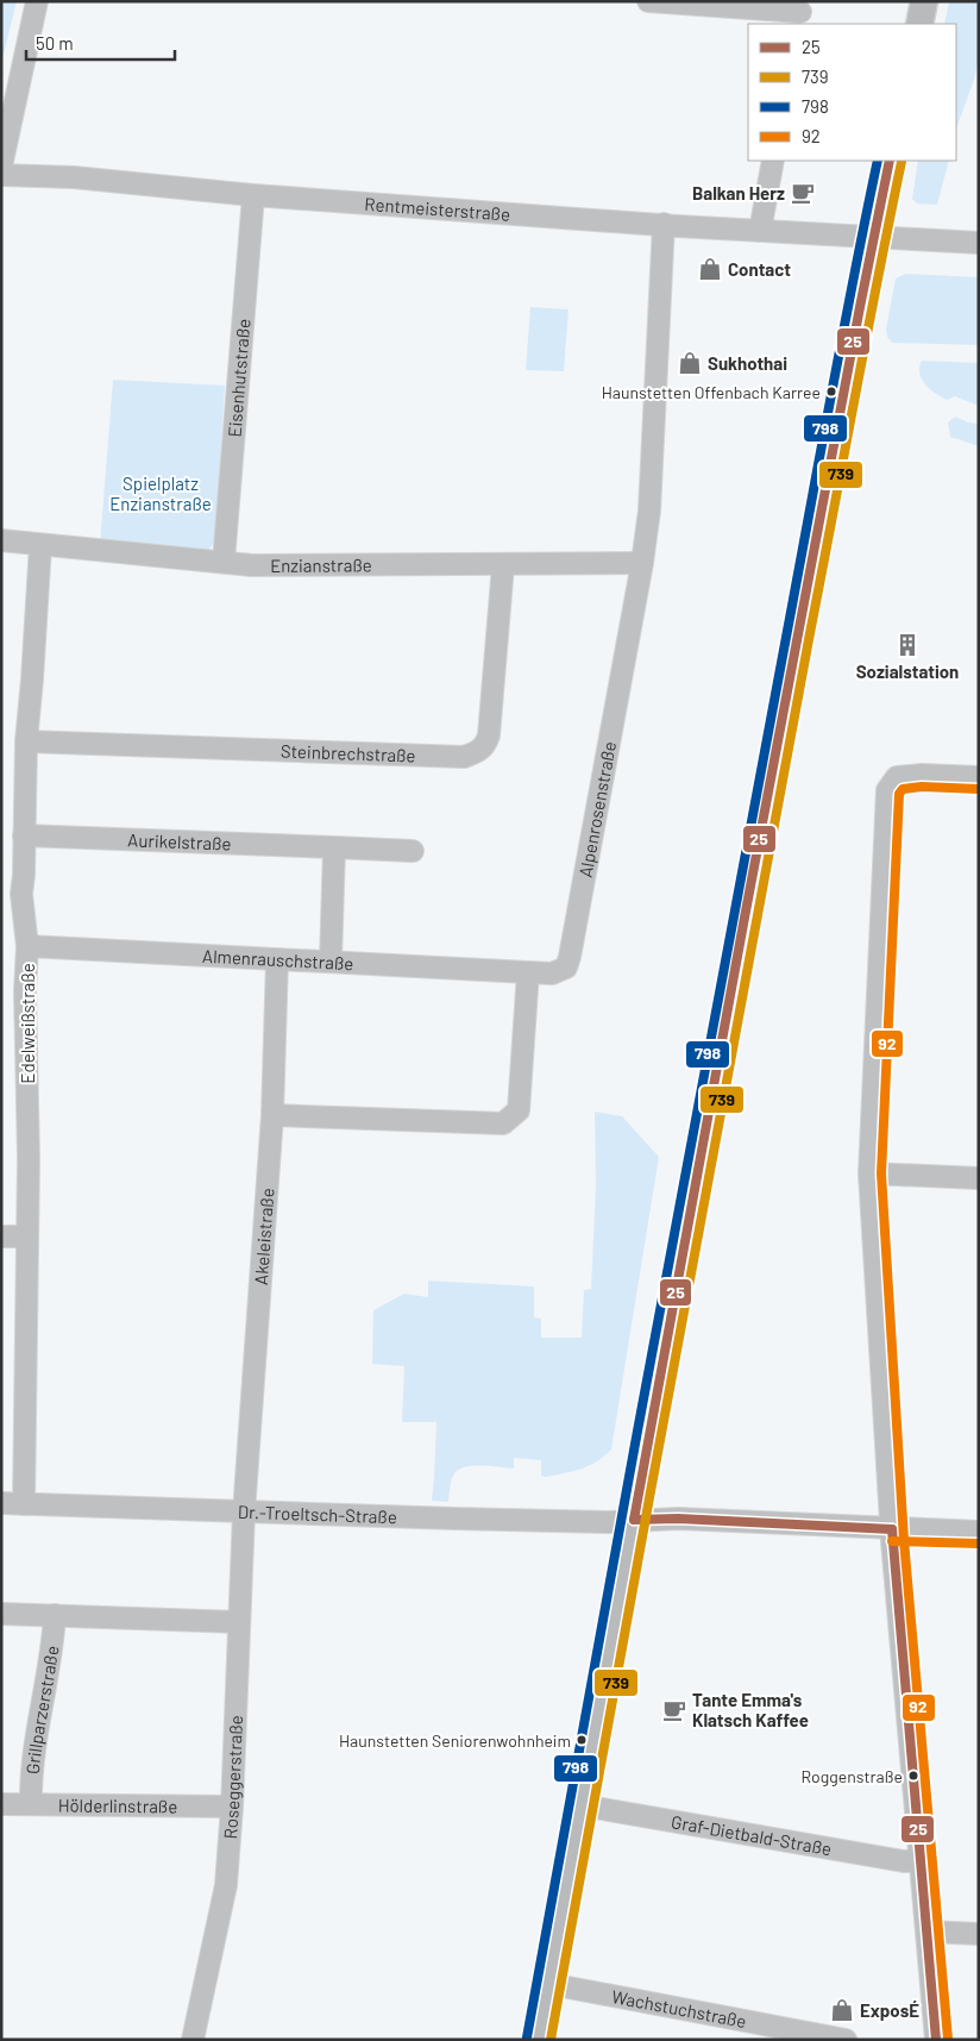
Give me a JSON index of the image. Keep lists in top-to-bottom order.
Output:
{
  "streets": {
    "street": [
      "Rentmeisterstraße",
      "Eisenhutstraße",
      "Enzianstraße",
      "Steinbrechstraße",
      "Alpenrosenstraße",
      "Aurikelstraße",
      "Almenrauschstraße",
      "Edelweißstraße",
      "Akeleistraße",
      "Dr.-Troeltsch-Straße",
      "Grillparzerstraße",
      "Roseggerstraße",
      "Hölderlinstraße",
      "Graf-Dietbald-Straße",
      "Wachstuchstraße"
    ]
  },
  "crossings": [
    ["Rentmeisterstraße", "Eisenhutstraße"],
    ["Rentmeisterstraße", "Alpenrosenstraße"],
    ["Eisenhutstraße", "Enzianstraße"],
    ["Enzianstraße", "Steinbrechstraße"],
    ["Enzianstraße", "Alpenrosenstraße"],
    ["Enzianstraße", "Edelweißstraße"],
    ["Steinbrechstraße", "Edelweißstraße"],
    ["Alpenrosenstraße", "Almenrauschstraße"],
    ["Aurikelstraße", "Edelweißstraße"],
    ["Almenrauschstraße", "Edelweißstraße"],
    ["Almenrauschstraße", "Akeleistraße"],
    ["Edelweißstraße", "Dr.-Troeltsch-Straße"],
    ["Akeleistraße", "Dr.-Troeltsch-Straße"],
    ["Akeleistraße", "Roseggerstraße"],
    ["Dr.-Troeltsch-Straße", "Roseggerstraße"],
    ["Grillparzerstraße", "Hölderlinstraße"],
    ["Roseggerstraße", "Hölderlinstraße"]
  ],
  "parks": ["Spielplatz Enzianstraße"],
  "places": {
    "cafe": ["Balkan Herz", "Tante Emma's Klatsch Kaffee"],
    "shop": ["Contact", "Sukhothai", "ExposÉ"],
    "other": ["Haunstetten Offenbach Karree", "Haunstetten Seniorenwohnheim", "Roggenstraße"],
    "building": ["Sozialstation"]
  },
  "lines": [
    "transit line 25",
    "transit line 798",
    "transit line 739",
    "transit line 92"
  ],
  "legend": [
    "25",
    "739",
    "798",
    "92"
  ],
  "scale_bar": "50 m"
}
